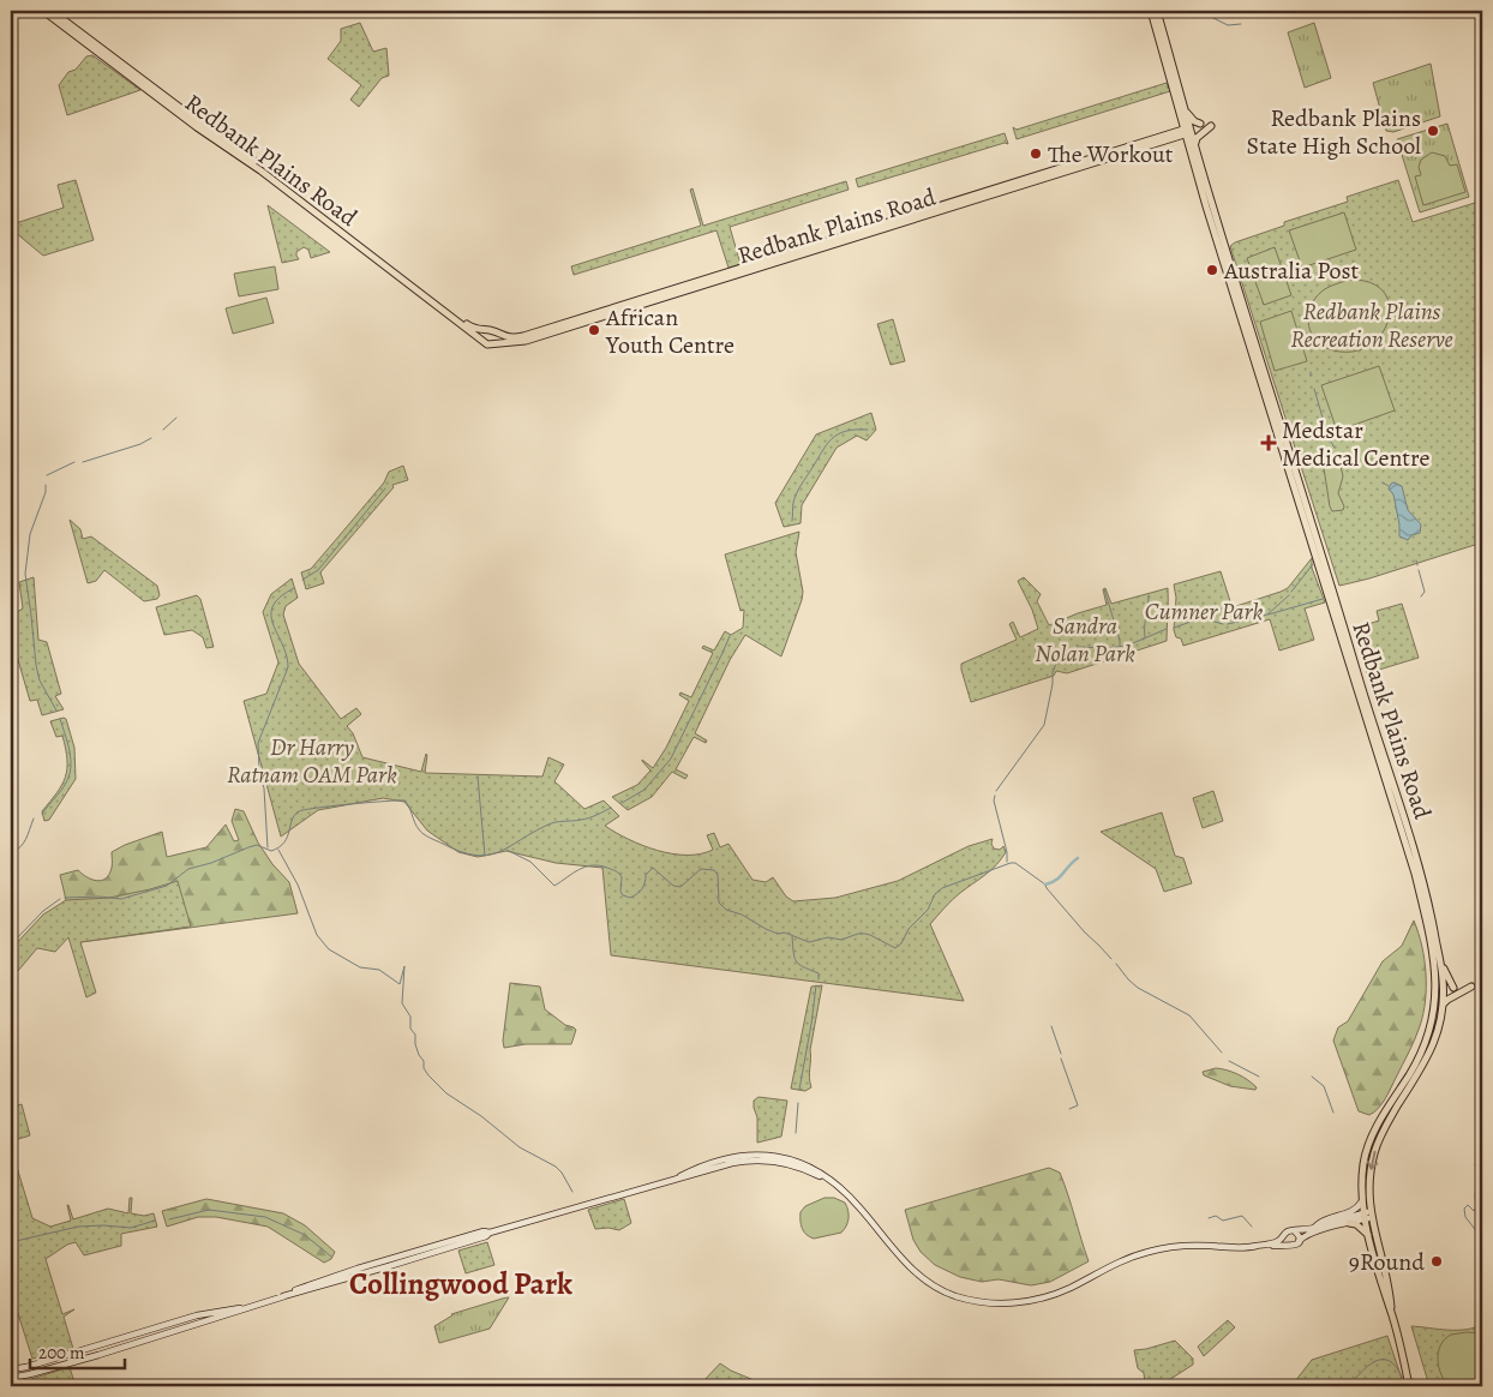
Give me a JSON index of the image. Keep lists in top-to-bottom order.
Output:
{
  "streets": {
    "main road": ["Redbank Plains Road"]
  },
  "districts": ["Collingwood Park"],
  "parks": [
    "Redbank Plains Recreation Reserve",
    "Cumner Park",
    "Sandra Nolan Park",
    "Dr Harry Ratnam OAM Park"
  ],
  "places": {
    "other": [
      "Redbank Plains State High School",
      "The Workout",
      "Australia Post",
      "African Youth Centre",
      "9Round"
    ],
    "health": ["Medstar Medical Centre"]
  },
  "scale_bar": "200 m"
}
